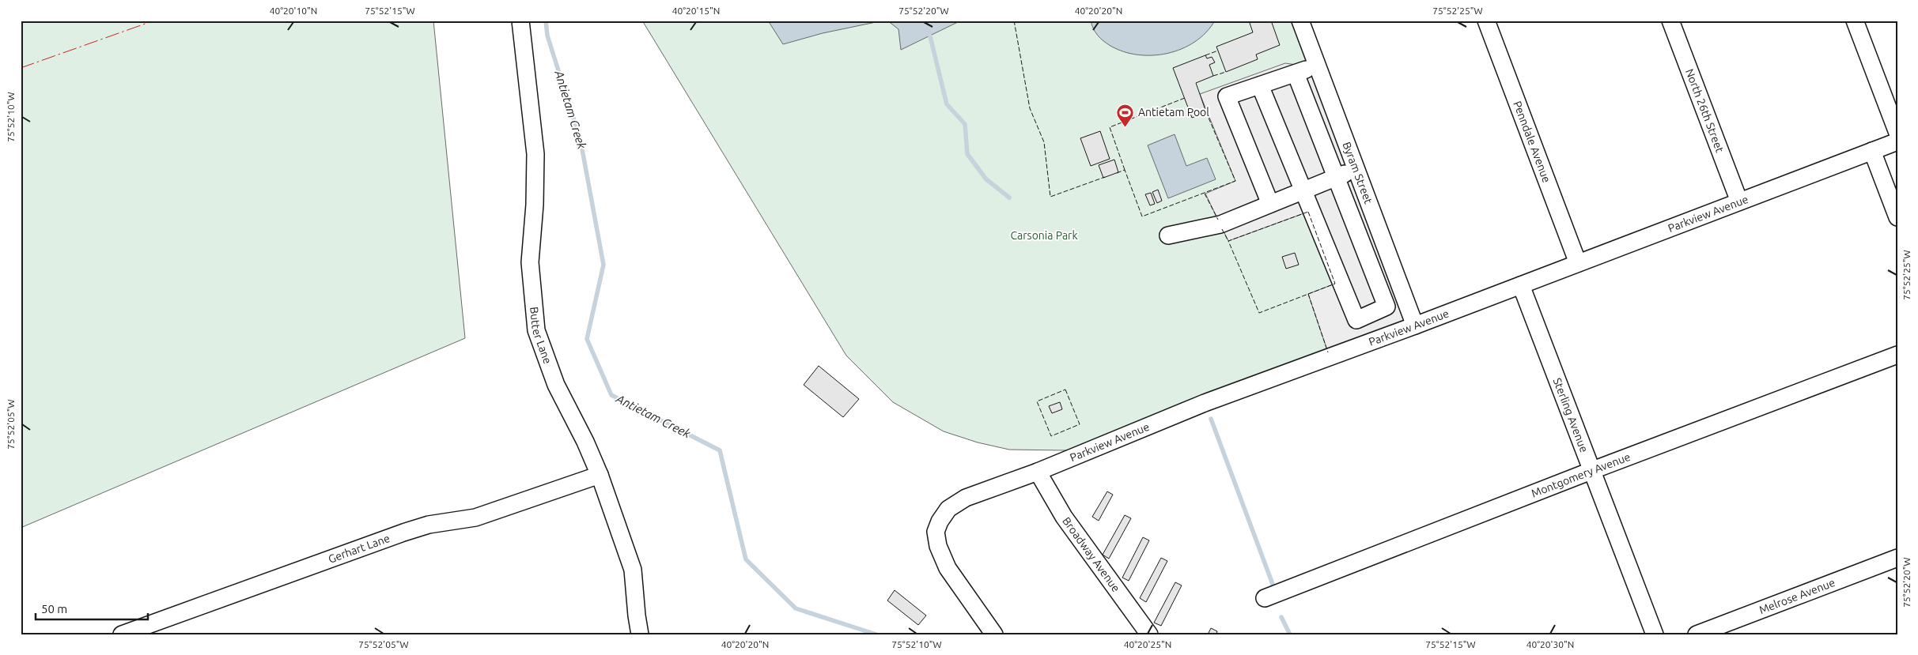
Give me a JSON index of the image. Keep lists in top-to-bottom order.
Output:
{
  "streets": {
    "street": [
      "North 26th Street",
      "Penndale Avenue",
      "Byram Street",
      "Parkview Avenue",
      "Butter Lane",
      "Sterling Avenue",
      "Montgomery Avenue",
      "Gerhart Lane",
      "Broadway Avenue",
      "Melrose Avenue"
    ]
  },
  "crossings": [
    ["North 26th Street", "Parkview Avenue"],
    ["Penndale Avenue", "Parkview Avenue"],
    ["Byram Street", "Parkview Avenue"],
    ["Parkview Avenue", "Sterling Avenue"],
    ["Parkview Avenue", "Broadway Avenue"],
    ["Butter Lane", "Gerhart Lane"],
    ["Sterling Avenue", "Montgomery Avenue"]
  ],
  "water": ["Antietam Creek"],
  "parks": ["Carsonia Park"],
  "places": {
    "sports": ["Antietam Pool"]
  },
  "scale_bar": "50 m",
  "coordinates": [
    "40°20'10\"N",
    "75°52'15\"W",
    "40°20'15\"N",
    "75°52'20\"W",
    "40°20'20\"N",
    "75°52'25\"W",
    "75°52'10\"W",
    "75°52'05\"W",
    "40°20'25\"N",
    "40°20'30\"N"
  ]
}
